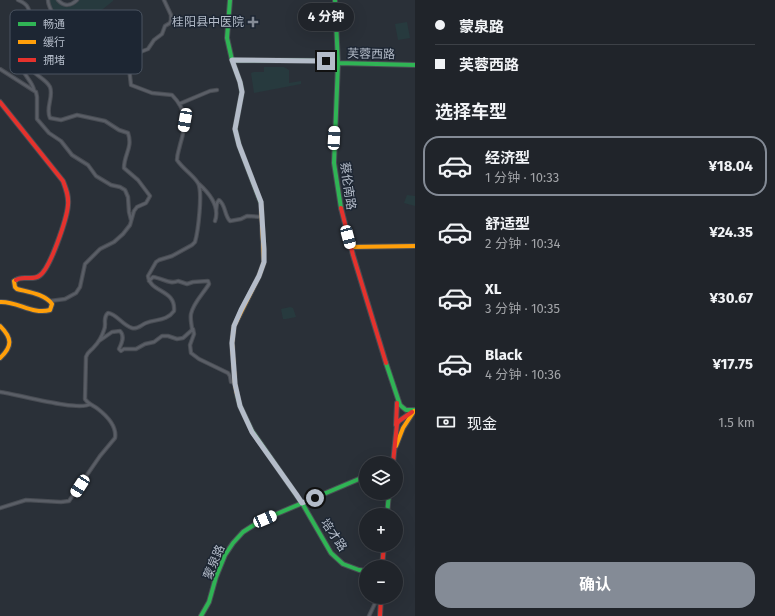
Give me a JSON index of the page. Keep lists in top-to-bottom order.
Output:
{
  "streets": {
    "street": [
      "芙蓉西路",
      "蔡伦南路",
      "培才路",
      "蒙泉路"
    ]
  },
  "crossings": [
    ["芙蓉西路", "蔡伦南路"],
    ["芙蓉西路", "培才路"],
    ["培才路", "蒙泉路"]
  ],
  "places": {
    "health": ["桂阳县中医院"]
  },
  "legend": ["畅通", "缓行", "拥堵"],
  "page": {
    "banner": ["蒙泉路", "芙蓉西路"],
    "bubble": "4 分钟",
    "heading": "选择车型",
    "list": [
      {
        "name": "经济型",
        "note": "1 分钟 · 10:33",
        "value": "¥18.04"
      },
      {
        "name": "舒适型",
        "note": "2 分钟 · 10:34",
        "value": "¥24.35"
      },
      {
        "name": "XL",
        "note": "3 分钟 · 10:35",
        "value": "¥30.67"
      },
      {
        "name": "Black",
        "note": "4 分钟 · 10:36",
        "value": "¥17.75"
      }
    ],
    "pay": ["现金", "1.5 km"],
    "map_buttons": ["+", "−"],
    "buttons": "确认"
  }
}
